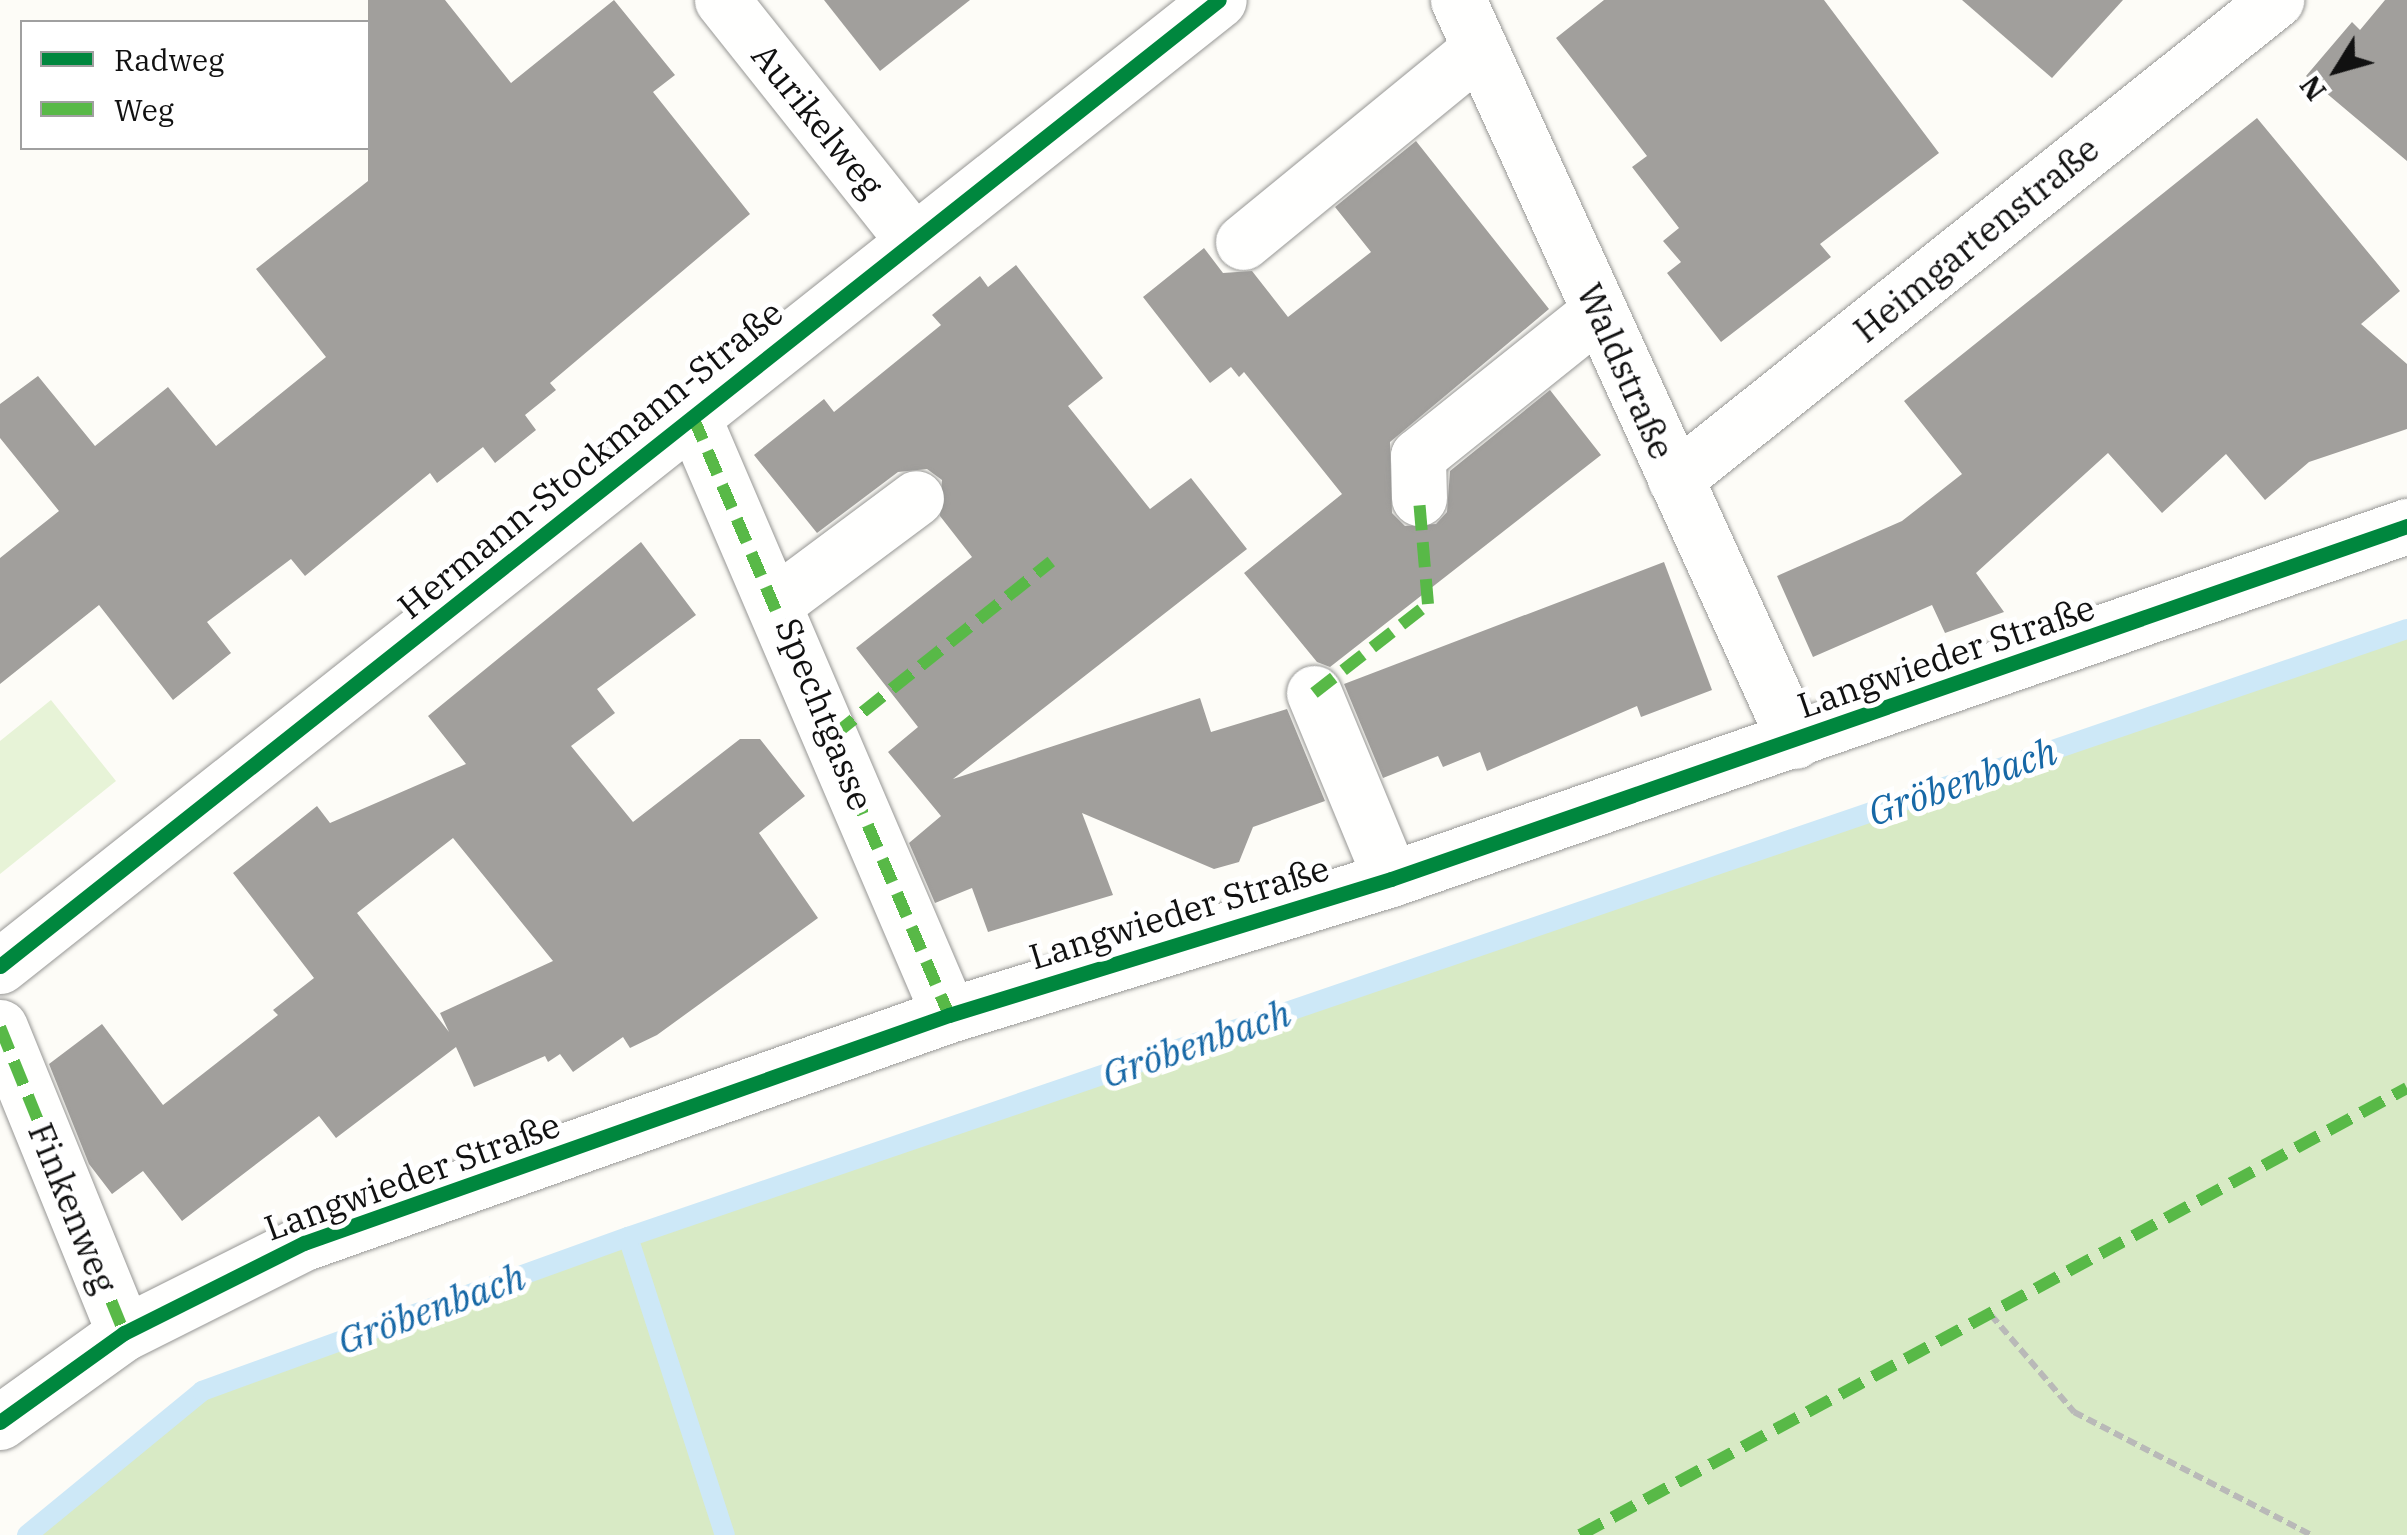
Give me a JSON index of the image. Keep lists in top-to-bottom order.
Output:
{
  "streets": {
    "street": [
      "Aurikelweg",
      "Heimgartenstraße",
      "Waldstraße",
      "Hermann-Stockmann-Straße",
      "Langwieder Straße",
      "Spechtgasse",
      "Finkenweg"
    ]
  },
  "crossings": [
    ["Aurikelweg", "Hermann-Stockmann-Straße"],
    ["Heimgartenstraße", "Waldstraße"],
    ["Waldstraße", "Langwieder Straße"],
    ["Hermann-Stockmann-Straße", "Spechtgasse"],
    ["Langwieder Straße", "Spechtgasse"],
    ["Langwieder Straße", "Finkenweg"]
  ],
  "water": ["Gröbenbach"],
  "legend": ["Radweg", "Weg"],
  "north": "bottom left"
}
